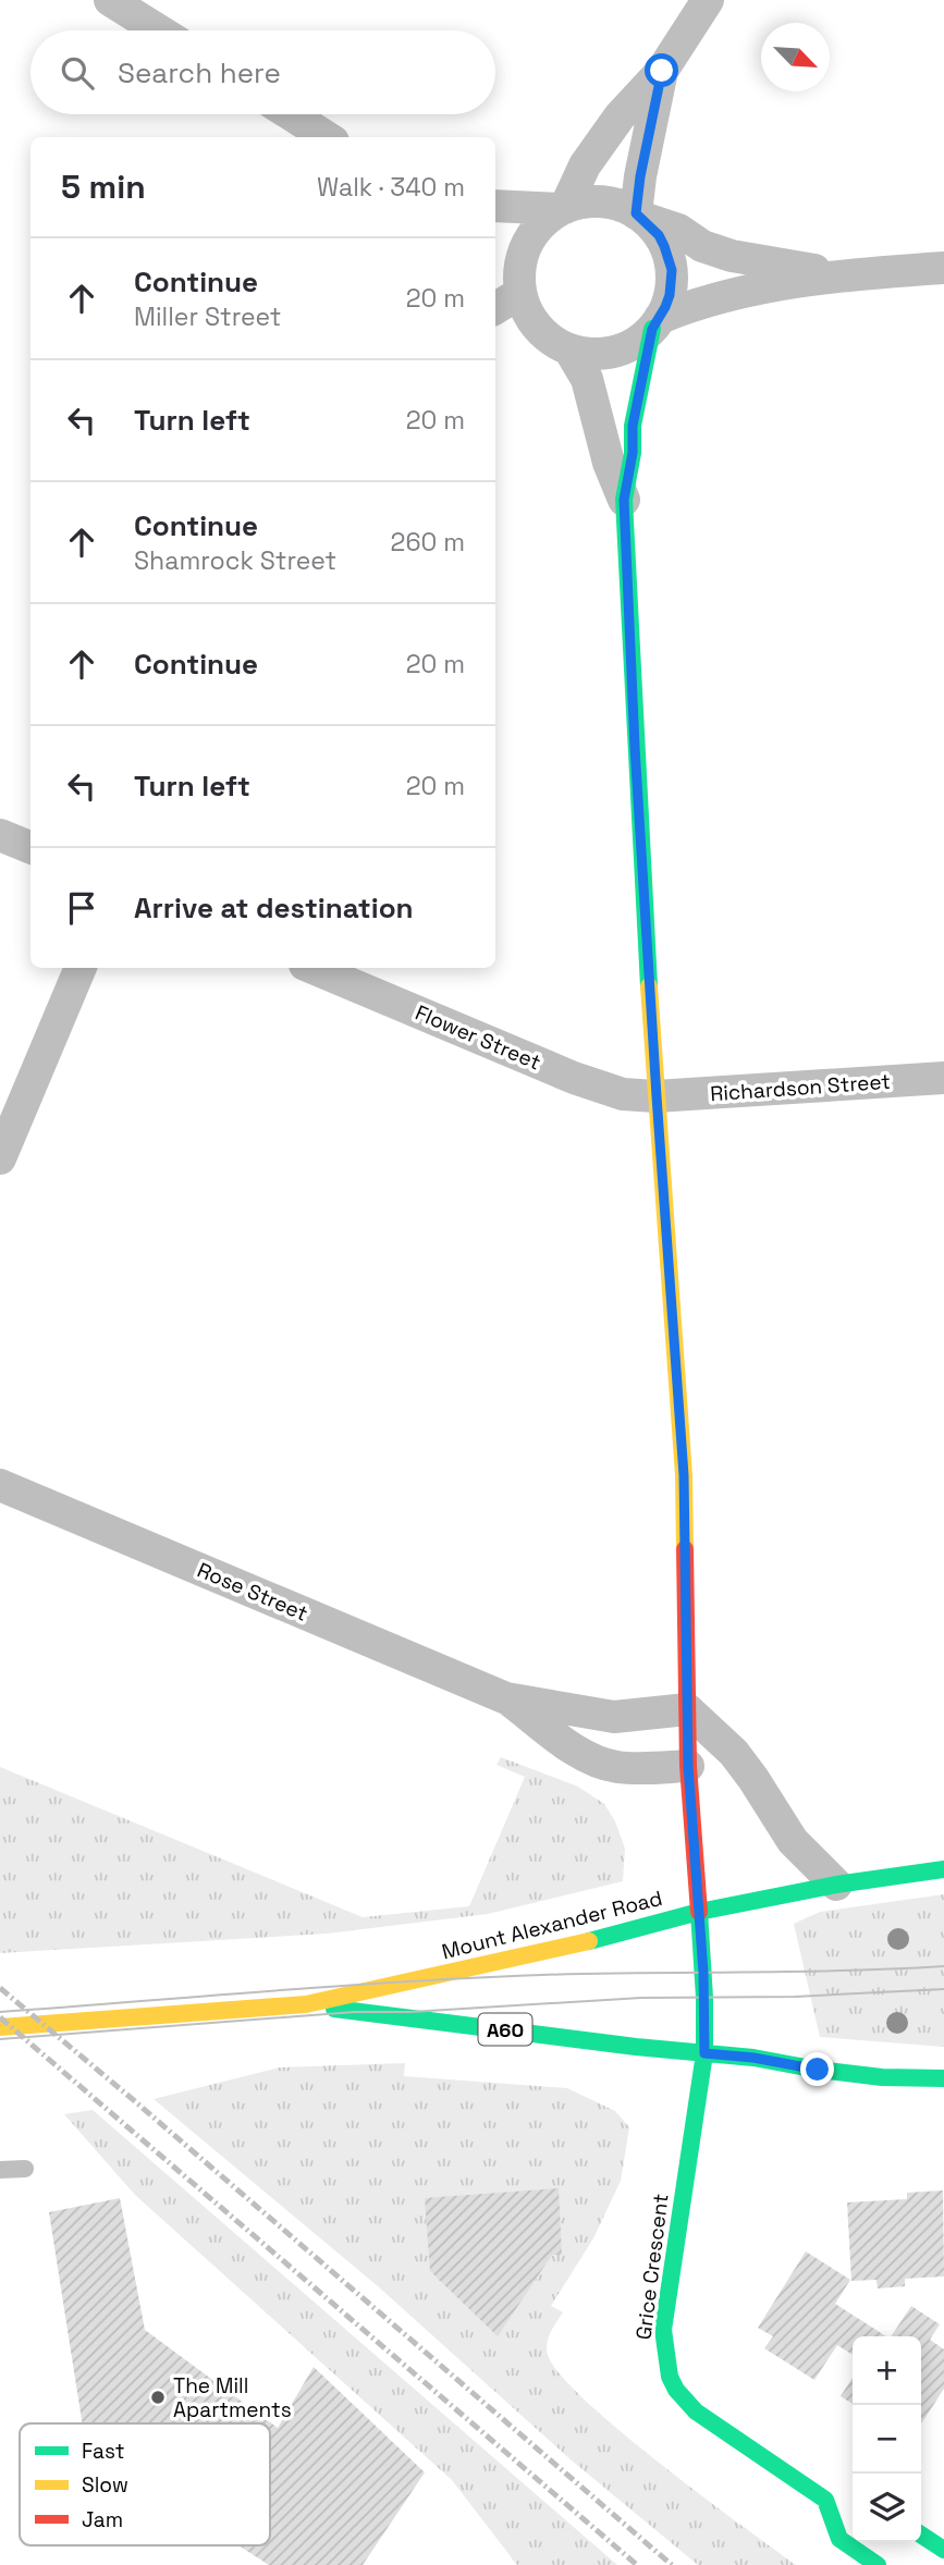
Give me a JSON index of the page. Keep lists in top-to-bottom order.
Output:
{
  "streets": {
    "street": [
      "Flower Street",
      "Richardson Street",
      "Rose Street",
      "Mount Alexander Road",
      "A60",
      "Grice Crescent"
    ]
  },
  "crossings": [
    ["Flower Street", "Richardson Street"],
    ["Flower Street", "Grice Crescent"],
    ["Richardson Street", "Grice Crescent"],
    ["Rose Street", "Grice Crescent"],
    ["Mount Alexander Road", "Grice Crescent"]
  ],
  "places": ["The Mill Apartments"],
  "legend": ["Fast", "Slow", "Jam"],
  "north": "bottom right",
  "page": {
    "search": "Search here",
    "heading": ["5 min", "Walk · 340 m"],
    "list": [
      ["Continue", "Miller Street", "20 m"],
      ["Turn left", "20 m"],
      ["Continue", "Shamrock Street", "260 m"],
      ["Continue", "20 m"],
      ["Turn left", "20 m"],
      "Arrive at destination"
    ],
    "map_buttons": ["+", "−"]
  }
}
